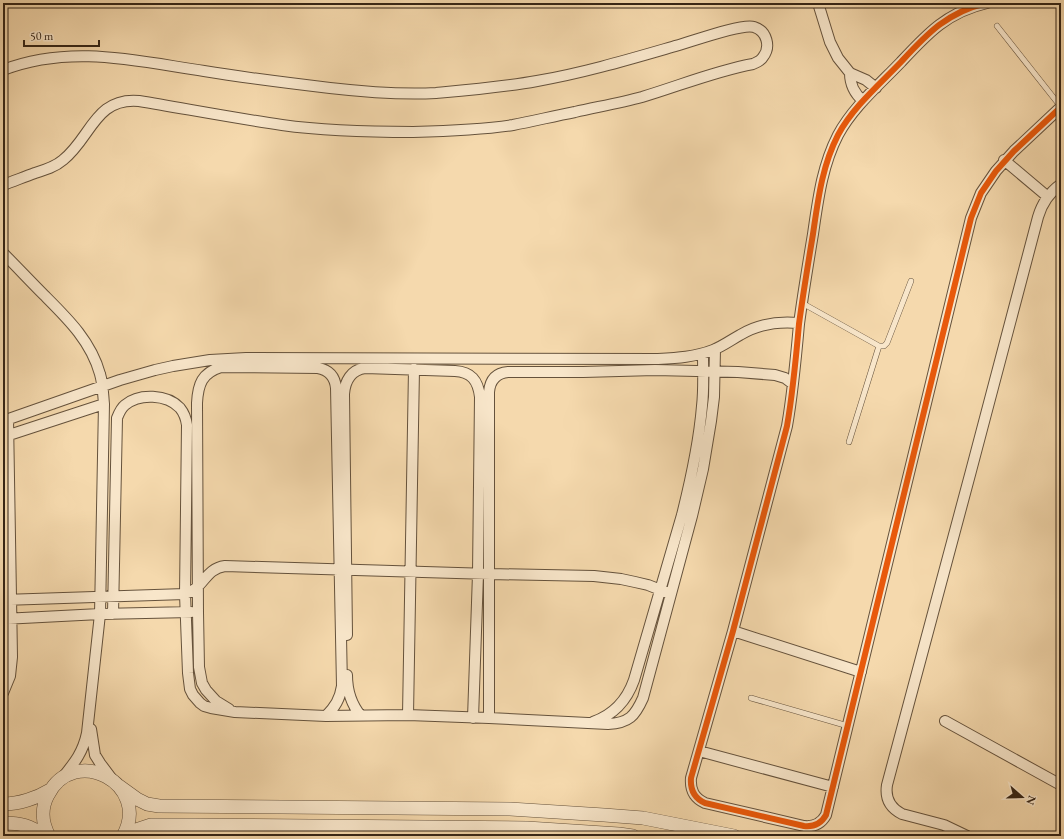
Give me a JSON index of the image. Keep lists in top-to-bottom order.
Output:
{
  "scale_bar": "50 m",
  "north": "right"
}
